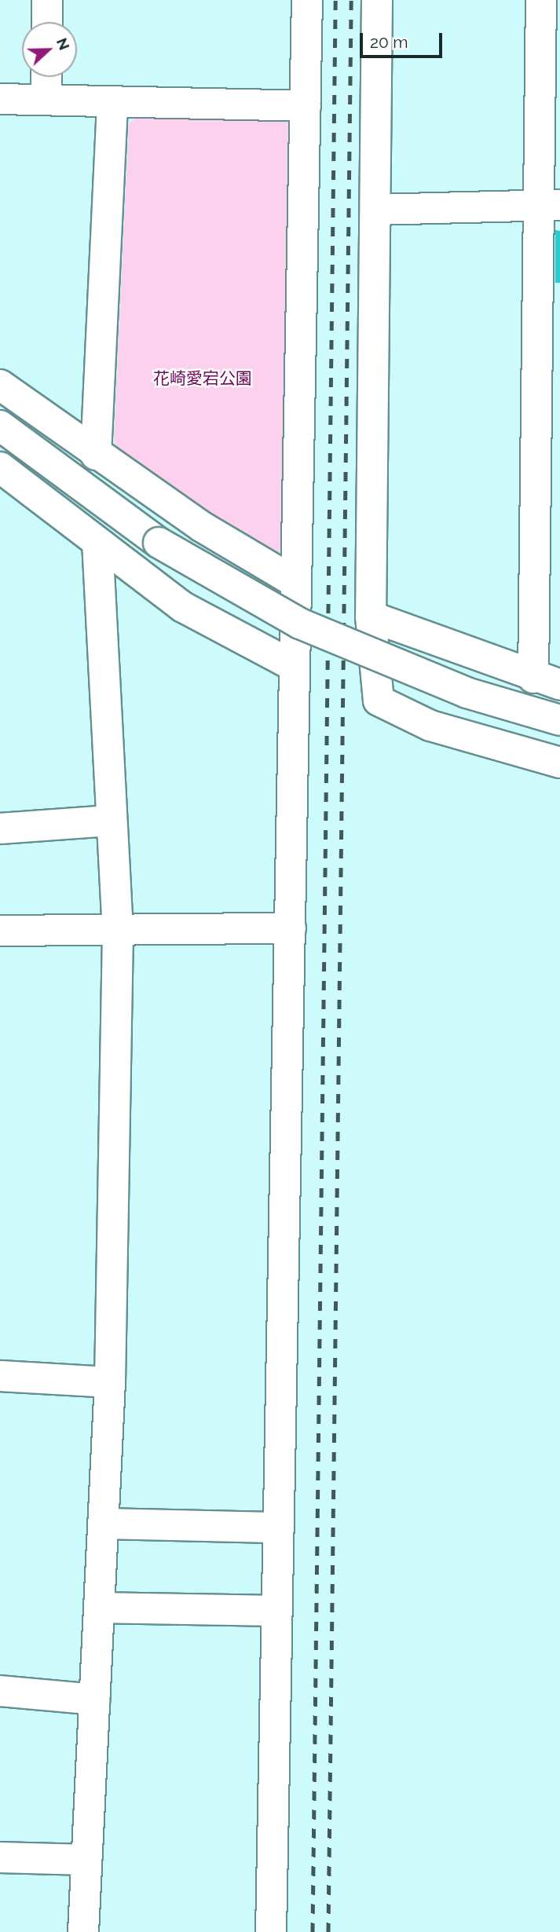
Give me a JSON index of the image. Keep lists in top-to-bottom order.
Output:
{
  "parks": ["花崎愛宕公園"],
  "scale_bar": "20 m",
  "north": "right"
}
